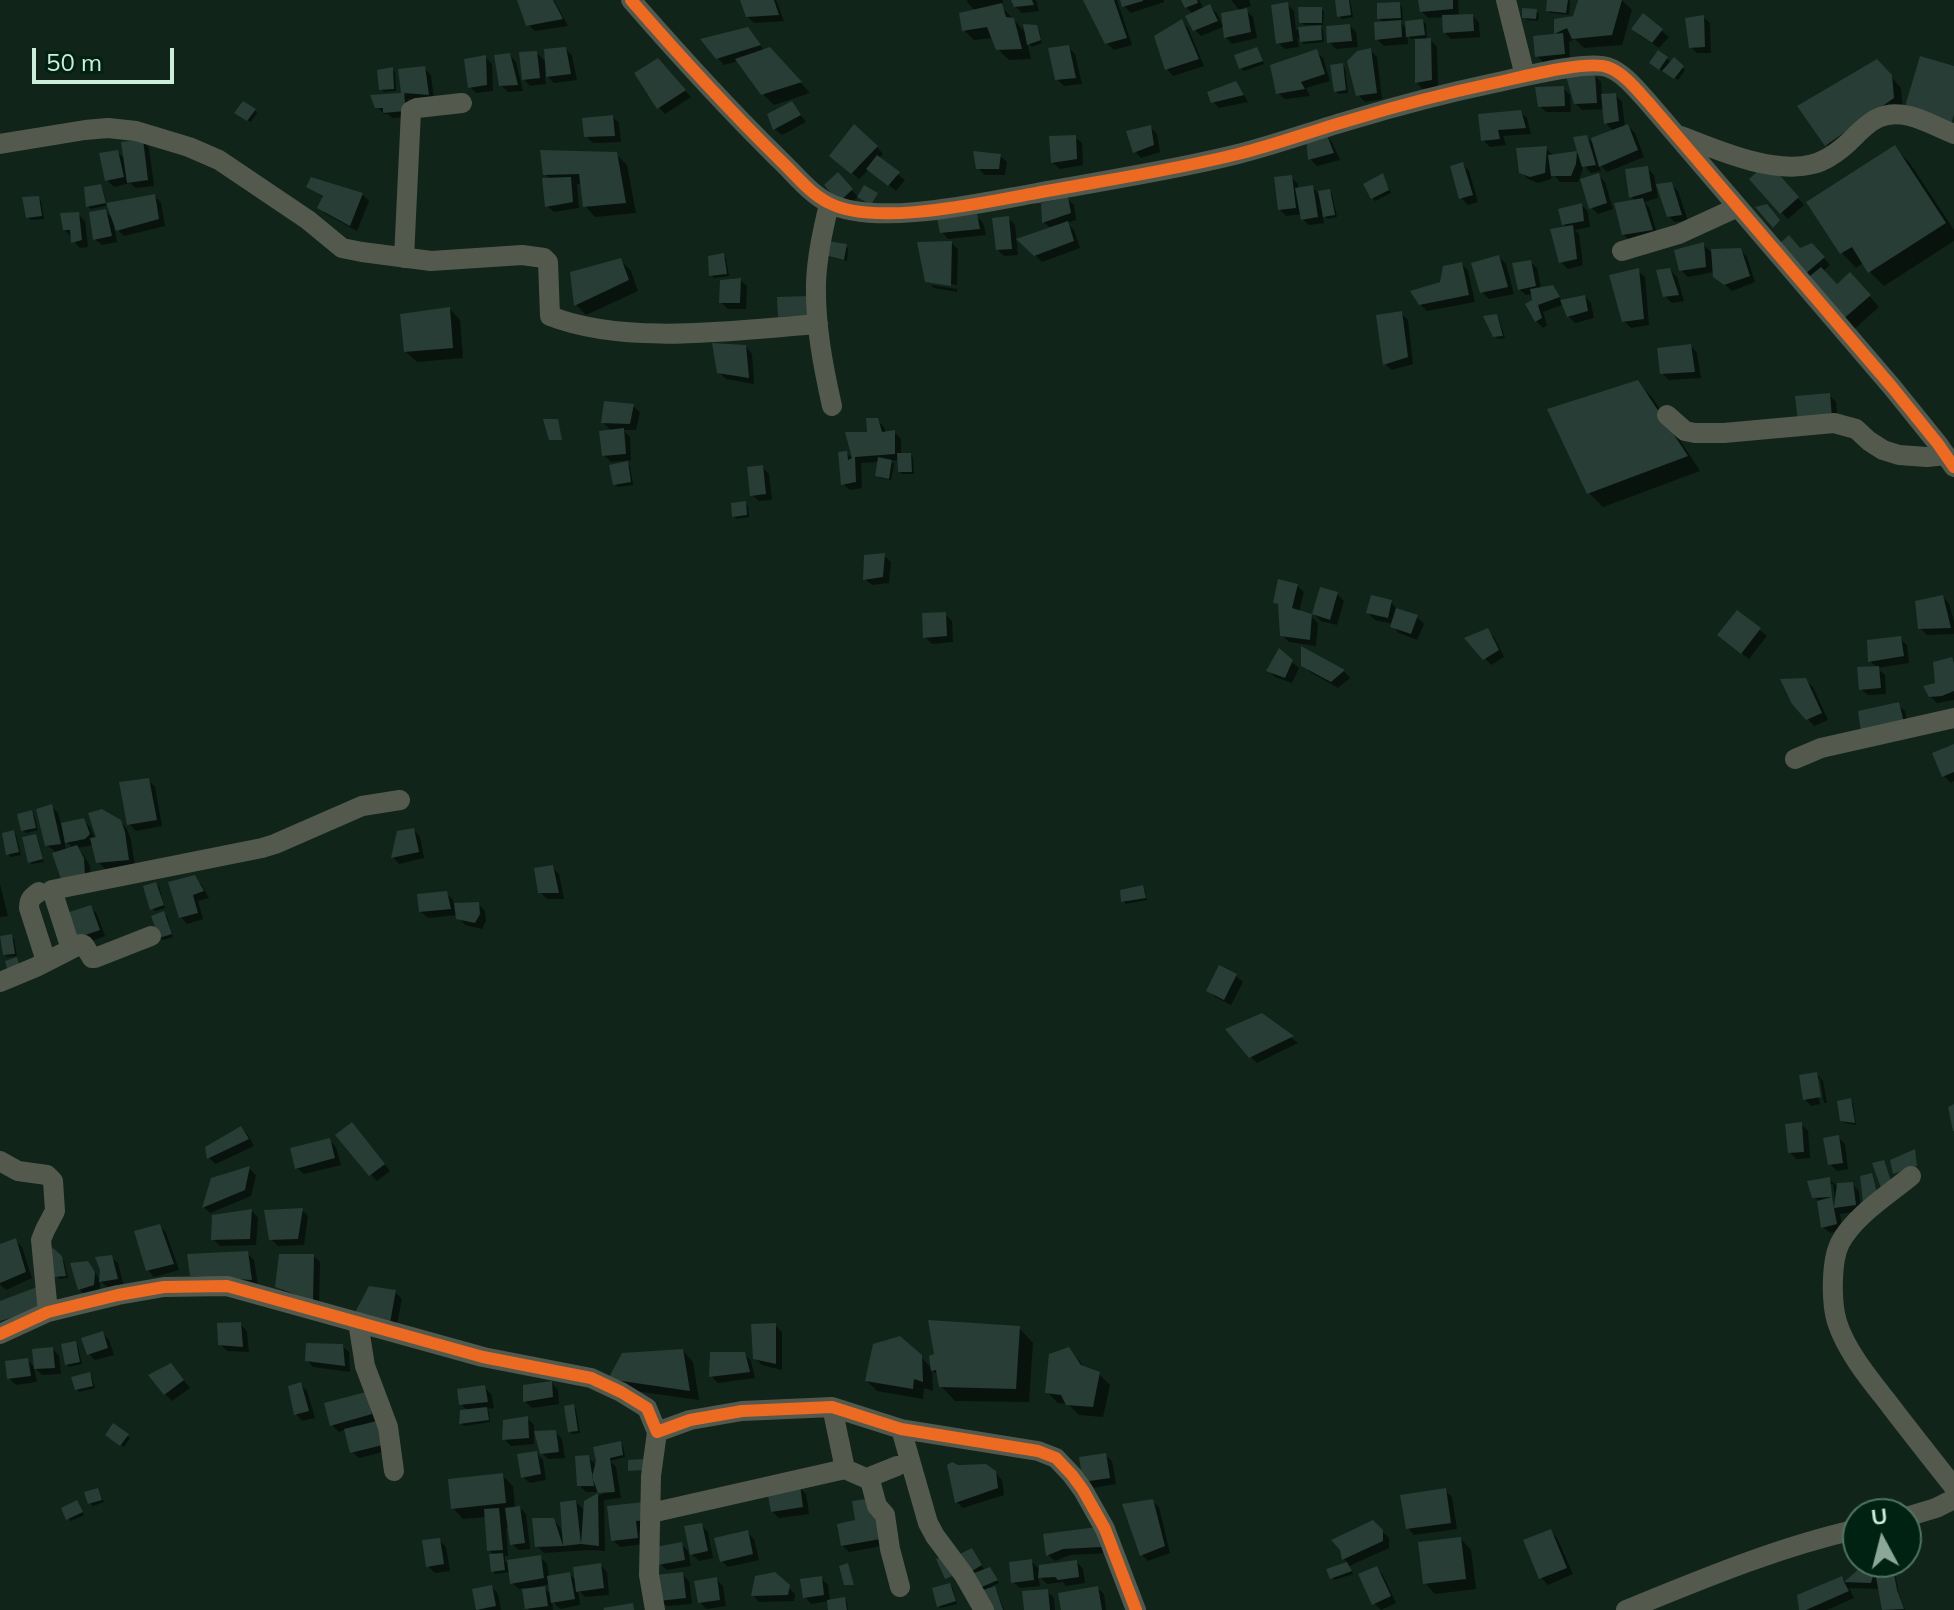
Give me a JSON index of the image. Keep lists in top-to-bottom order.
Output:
{
  "scale_bar": "50 m",
  "north": "top"
}
